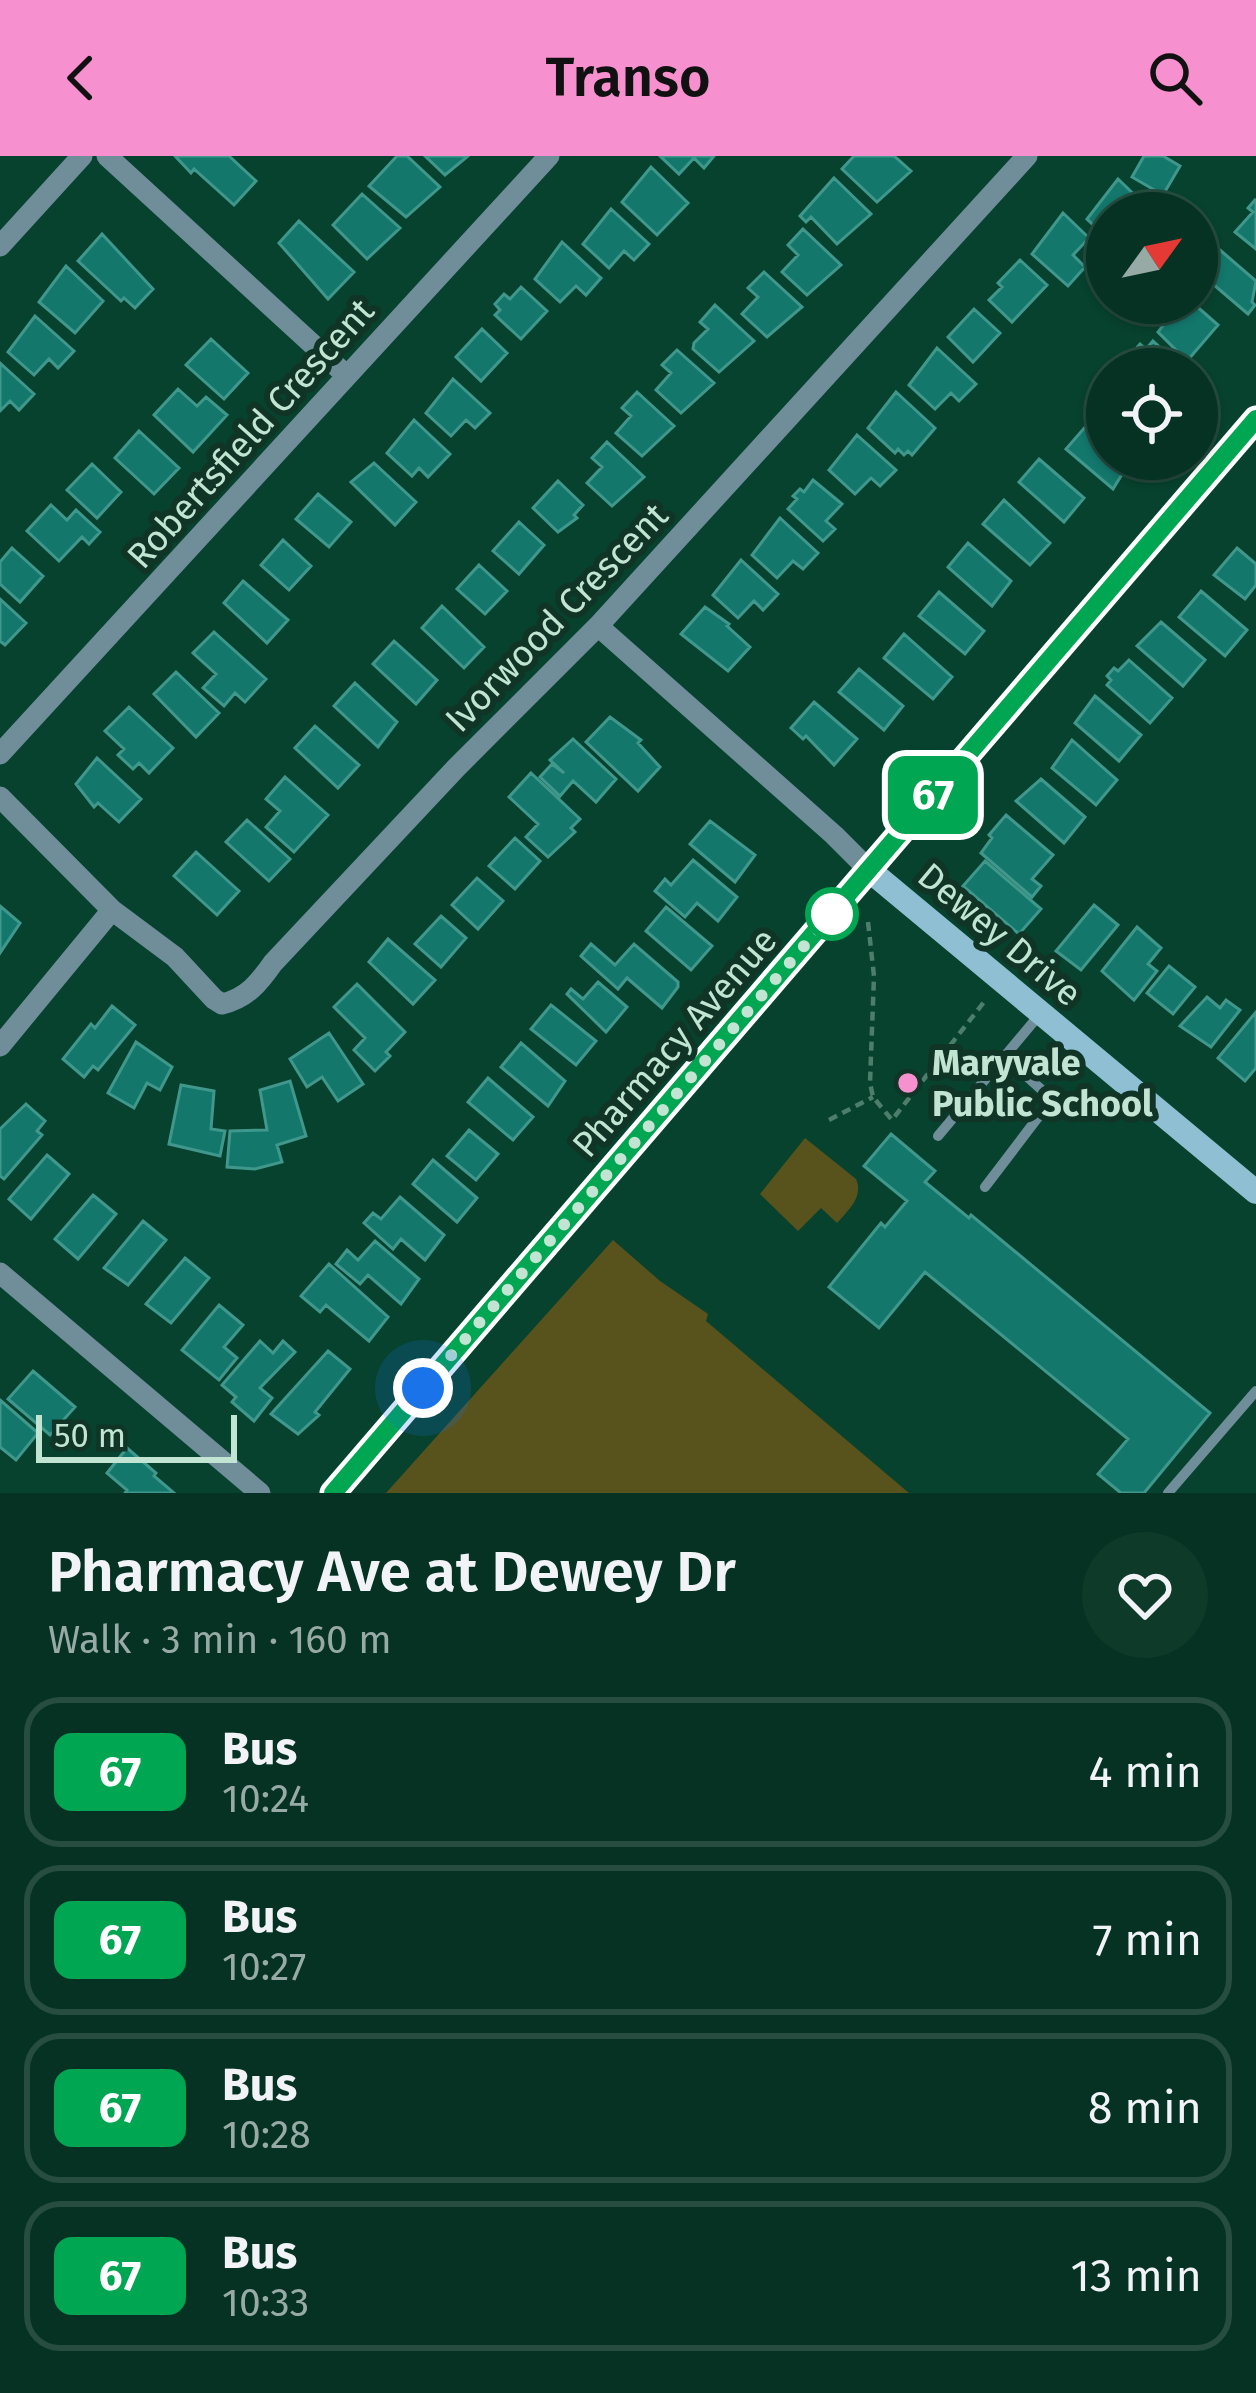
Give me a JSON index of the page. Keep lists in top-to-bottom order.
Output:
{
  "streets": {
    "street": [
      "Robertsfield Crescent",
      "Ivorwood Crescent",
      "Dewey Drive",
      "Pharmacy Avenue"
    ]
  },
  "crossings": [
    ["Ivorwood Crescent", "Dewey Drive"],
    ["Dewey Drive", "Pharmacy Avenue"]
  ],
  "places": ["Maryvale Public School"],
  "lines": ["bus line 67"],
  "scale_bar": "50 m",
  "north": "top right",
  "page": {
    "header": "Transo",
    "on_map": "67",
    "scale": "50 m",
    "heading": ["Pharmacy Ave at Dewey Dr", "Walk · 3 min · 160 m"],
    "list": [
      {
        "mark": "67",
        "name": "Bus",
        "note": "10:24",
        "value": "4 min"
      },
      {
        "mark": "67",
        "name": "Bus",
        "note": "10:27",
        "value": "7 min"
      },
      {
        "mark": "67",
        "name": "Bus",
        "note": "10:28",
        "value": "8 min"
      },
      {
        "mark": "67",
        "name": "Bus",
        "note": "10:33",
        "value": "13 min"
      }
    ]
  }
}
